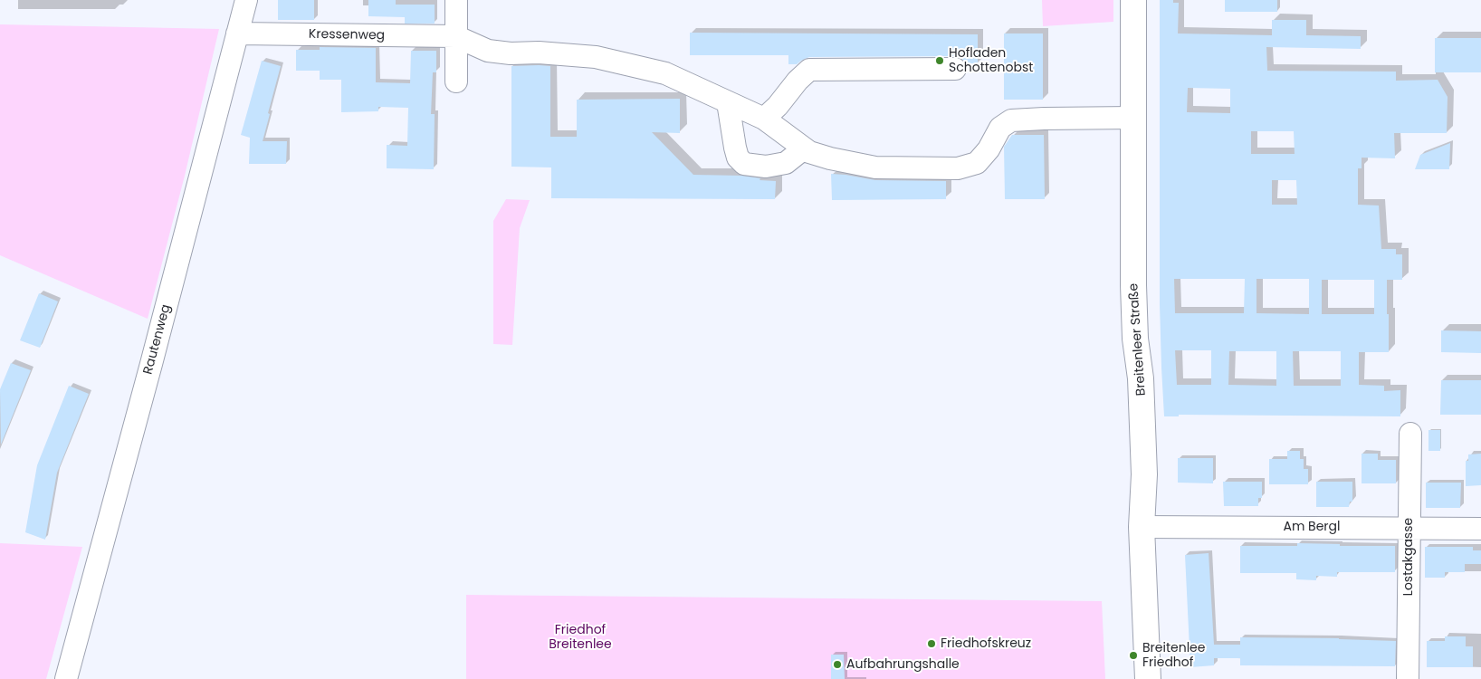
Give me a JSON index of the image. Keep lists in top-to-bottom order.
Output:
{
  "streets": {
    "main road": ["Breitenleer Straße"],
    "street": [
      "Kressenweg",
      "Rautenweg",
      "Am Bergl",
      "Lostakgasse"
    ]
  },
  "crossings": [
    ["Kressenweg", "Rautenweg"],
    ["Breitenleer Straße", "Am Bergl"],
    ["Am Bergl", "Lostakgasse"]
  ],
  "parks": ["Friedhof Breitenlee"],
  "places": [
    "Hofladen Schottenobst",
    "Friedhofskreuz",
    "Breitenlee Friedhof",
    "Aufbahrungshalle"
  ]
}
